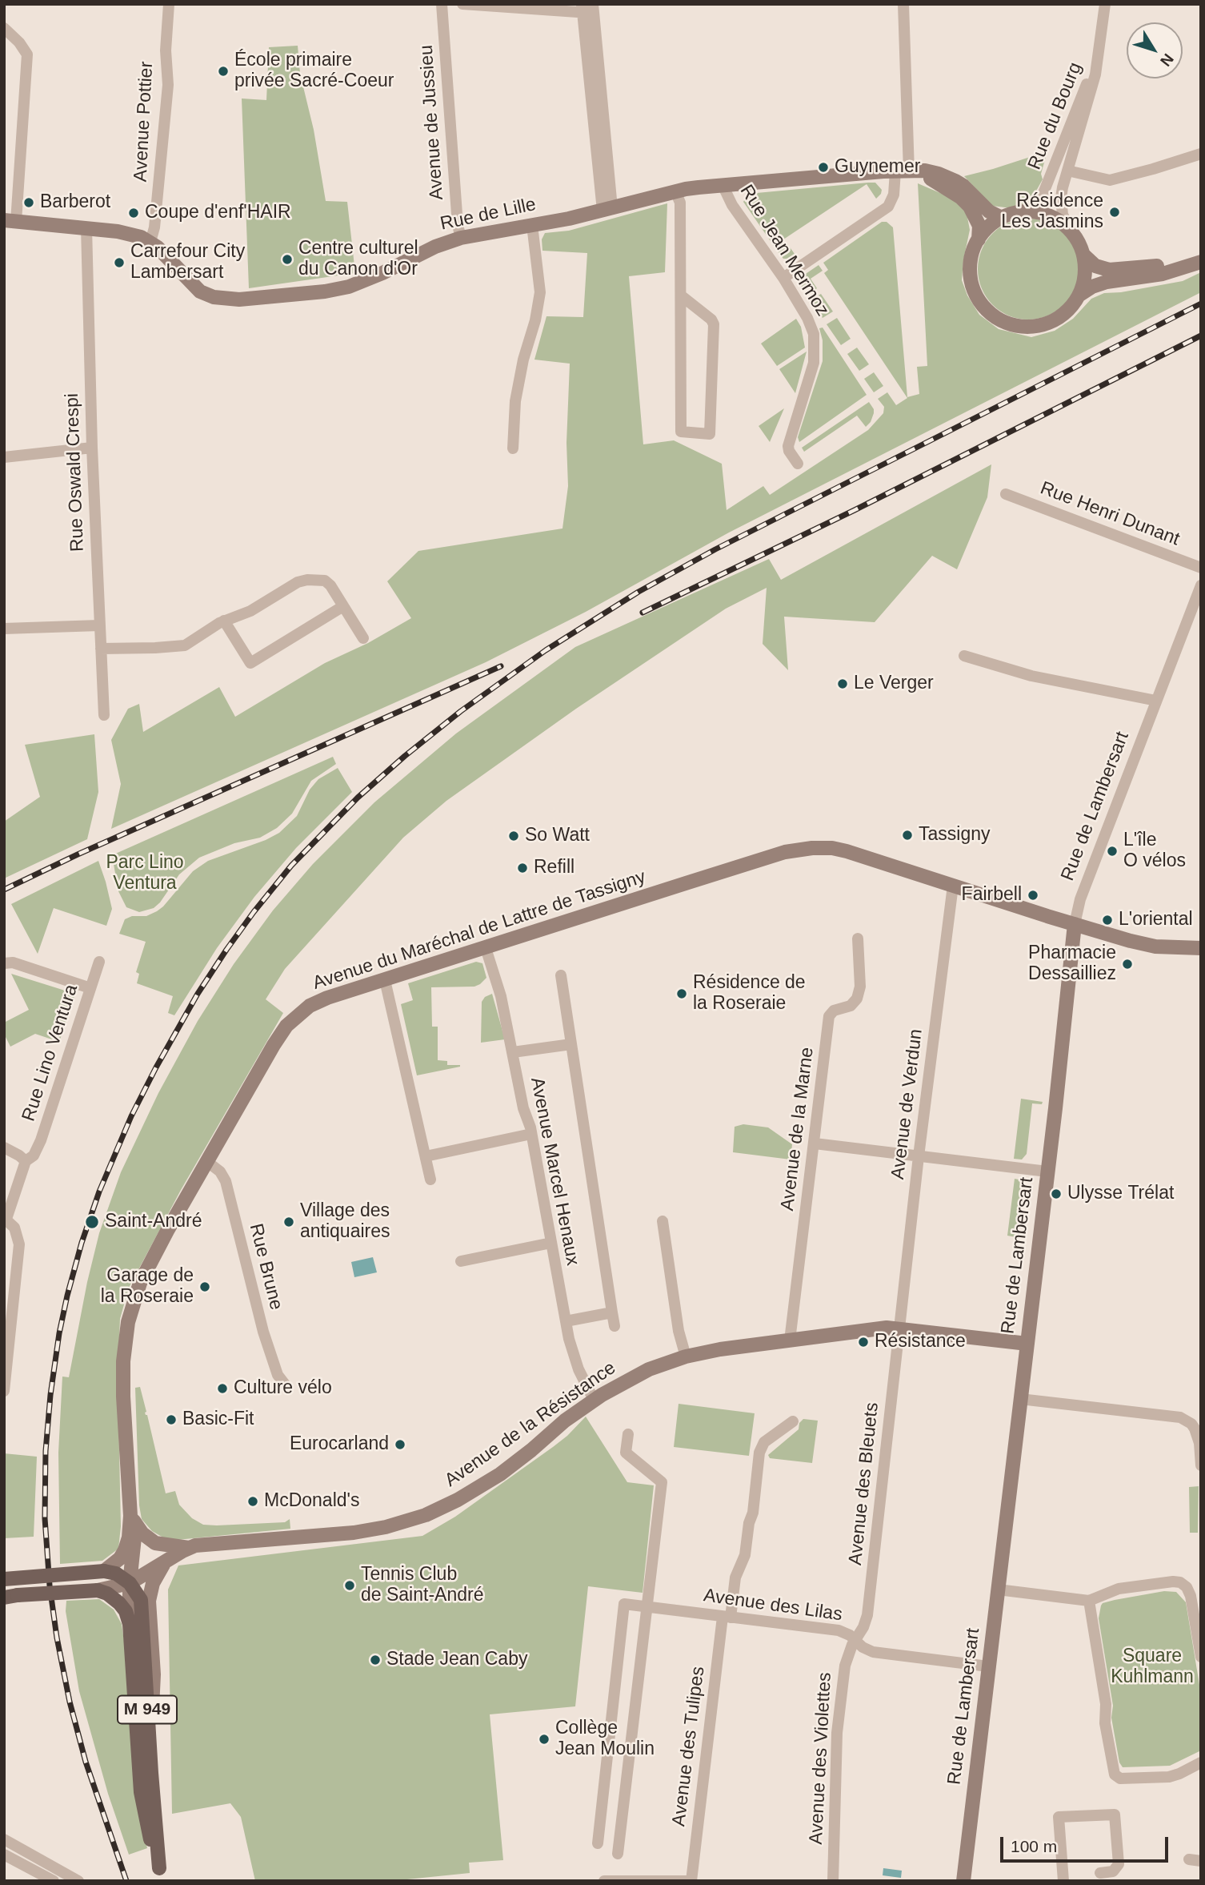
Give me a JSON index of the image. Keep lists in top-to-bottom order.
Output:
{
  "streets": {
    "main road": [
      "Rue de Lille",
      "Rue de Lambersart",
      "Avenue du Maréchal de Lattre de Tassigny",
      "Avenue de la Résistance",
      "M 949"
    ],
    "street": [
      "Rue du Bourg",
      "Avenue Pottier",
      "Avenue de Jussieu",
      "Rue Jean Mermoz",
      "Rue Oswald Crespi",
      "Rue Henri Dunant",
      "Rue Lino Ventura",
      "Avenue de Verdun",
      "Avenue de la Marne",
      "Avenue Marcel Henaux",
      "Rue Brune",
      "Avenue des Bleuets",
      "Avenue des Lilas",
      "Avenue des Tulipes",
      "Avenue des Violettes"
    ]
  },
  "crossings": [
    ["Rue du Bourg", "Rue de Lille"],
    ["Avenue Pottier", "Rue de Lille"],
    ["Avenue de Jussieu", "Rue de Lille"],
    ["Rue de Lille", "Rue Jean Mermoz"],
    ["Rue de Lille", "Rue Oswald Crespi"],
    ["Rue de Lambersart", "Avenue du Maréchal de Lattre de Tassigny"],
    ["Rue de Lambersart", "Avenue de la Résistance"],
    ["Rue de Lambersart", "Avenue des Lilas"],
    ["Avenue du Maréchal de Lattre de Tassigny", "Avenue de Verdun"],
    ["Avenue du Maréchal de Lattre de Tassigny", "Avenue Marcel Henaux"],
    ["Avenue du Maréchal de Lattre de Tassigny", "Rue Brune"],
    ["Avenue du Maréchal de Lattre de Tassigny", "Avenue de la Résistance"],
    ["Avenue du Maréchal de Lattre de Tassigny", "M 949"],
    ["Avenue de Verdun", "Avenue de la Résistance"],
    ["Avenue de Verdun", "Avenue des Bleuets"],
    ["Avenue de la Marne", "Avenue de la Résistance"],
    ["Avenue Marcel Henaux", "Avenue de la Résistance"],
    ["Avenue de la Résistance", "Avenue des Bleuets"],
    ["Avenue de la Résistance", "M 949"],
    ["Avenue des Bleuets", "Avenue des Lilas"],
    ["Avenue des Bleuets", "Avenue des Violettes"],
    ["Avenue des Lilas", "Avenue des Tulipes"],
    ["Avenue des Lilas", "Avenue des Violettes"]
  ],
  "parks": ["Parc Lino Ventura", "Square Kuhlmann"],
  "places": [
    "École primaire privée Sacré-Coeur",
    "Guynemer",
    "Barberot",
    "Résidence Les Jasmins",
    "Coupe d'enf'HAIR",
    "Centre culturel du Canon d'Or",
    "Carrefour City Lambersart",
    "Le Verger",
    "Tassigny",
    "So Watt",
    "L'île O vélos",
    "Refill",
    "Fairbell",
    "L'oriental",
    "Pharmacie Dessailliez",
    "Résidence de la Roseraie",
    "Ulysse Trélat",
    "Saint-André",
    "Village des antiquaires",
    "Garage de la Roseraie",
    "Résistance",
    "Culture vélo",
    "Basic-Fit",
    "Eurocarland",
    "McDonald's",
    "Tennis Club de Saint-André",
    "Stade Jean Caby",
    "Collège Jean Moulin"
  ],
  "scale_bar": "100 m",
  "north": "bottom right"
}
